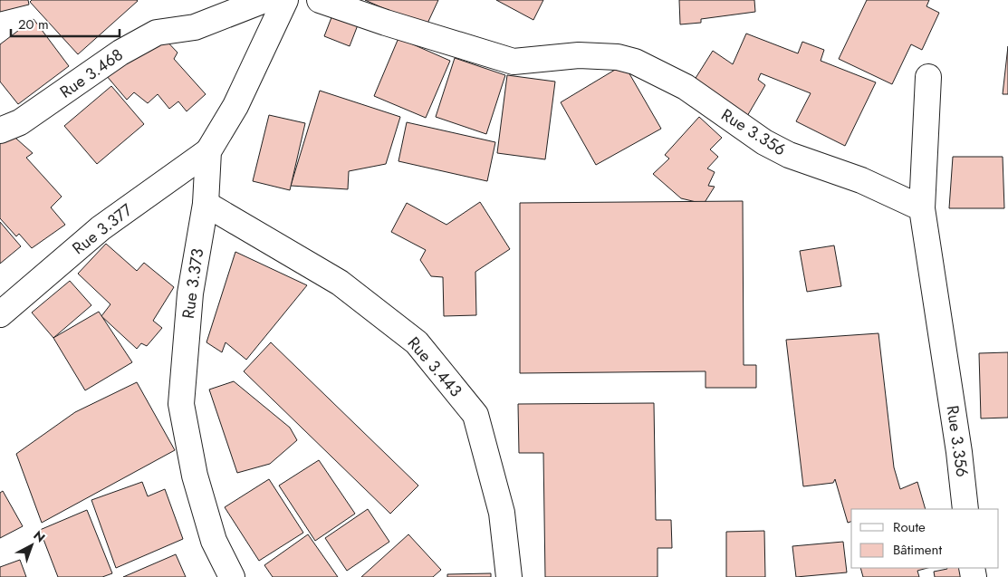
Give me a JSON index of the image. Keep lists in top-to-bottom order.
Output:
{
  "streets": {
    "street": [
      "Rue 3.468",
      "Rue 3.356",
      "Rue 3.377",
      "Rue 3.373",
      "Rue 3.443"
    ]
  },
  "crossings": [
    ["Rue 3.377", "Rue 3.373"],
    ["Rue 3.373", "Rue 3.443"]
  ],
  "legend": ["Route", "Bâtiment"],
  "scale_bar": "20 m",
  "north": "top right"
}
